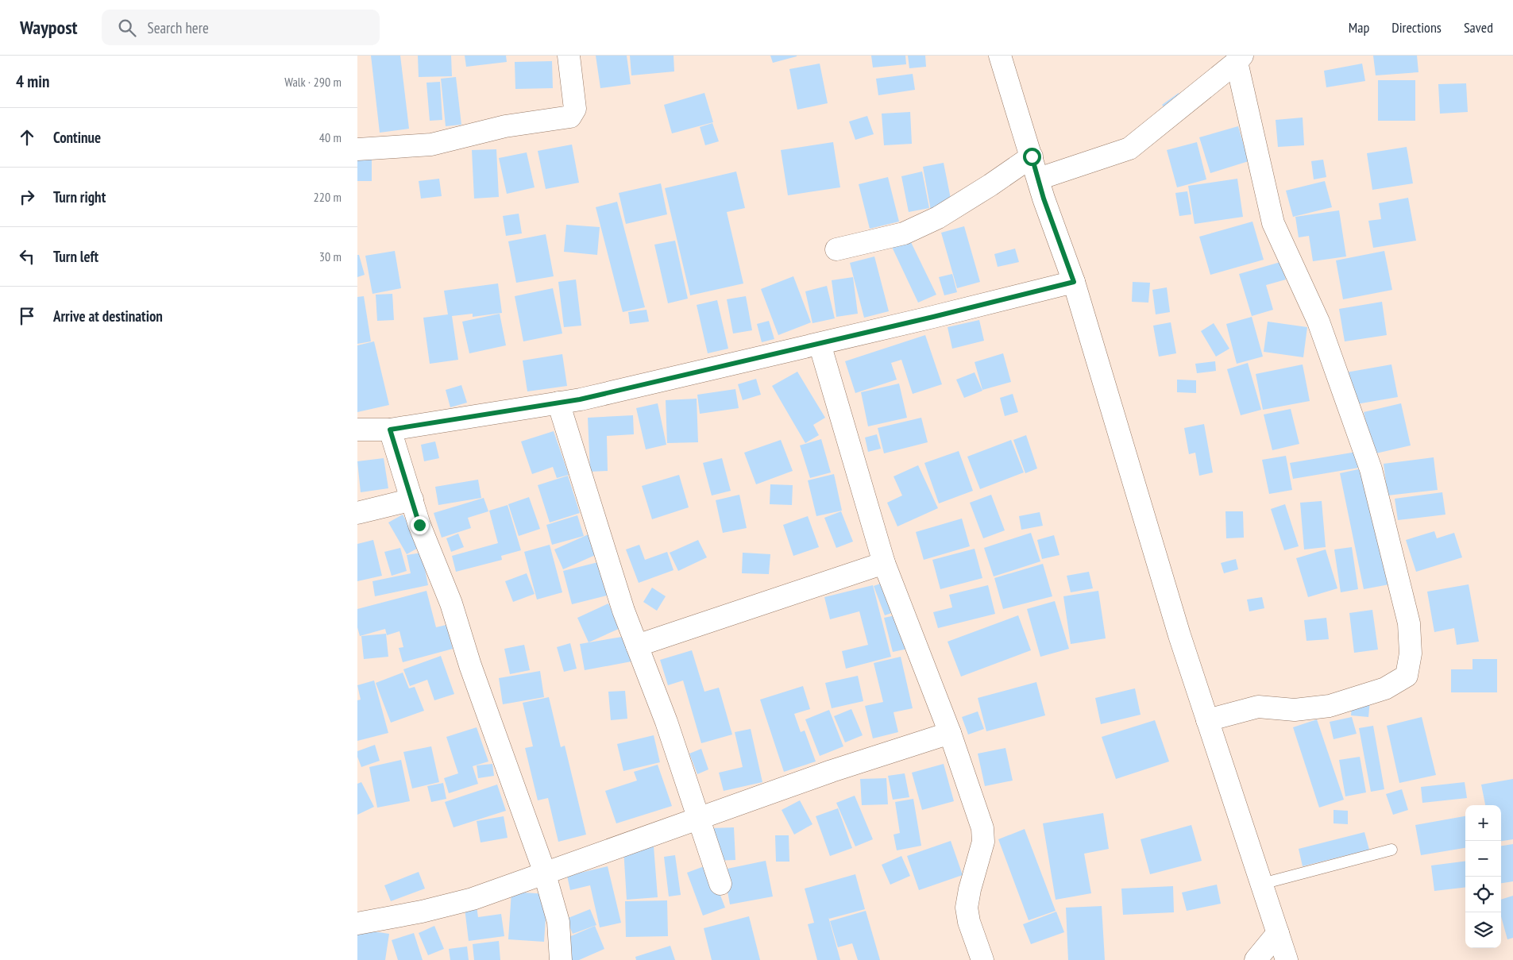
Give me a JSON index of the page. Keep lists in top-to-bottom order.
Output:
{
  "page": {
    "header": "Waypost",
    "search": "Search here",
    "nav": ["Map", "Directions", "Saved"],
    "heading": ["4 min", "Walk · 290 m"],
    "list": [
      ["Continue", "40 m"],
      ["Turn right", "220 m"],
      ["Turn left", "30 m"],
      "Arrive at destination"
    ],
    "map_buttons": ["+", "−"]
  }
}
